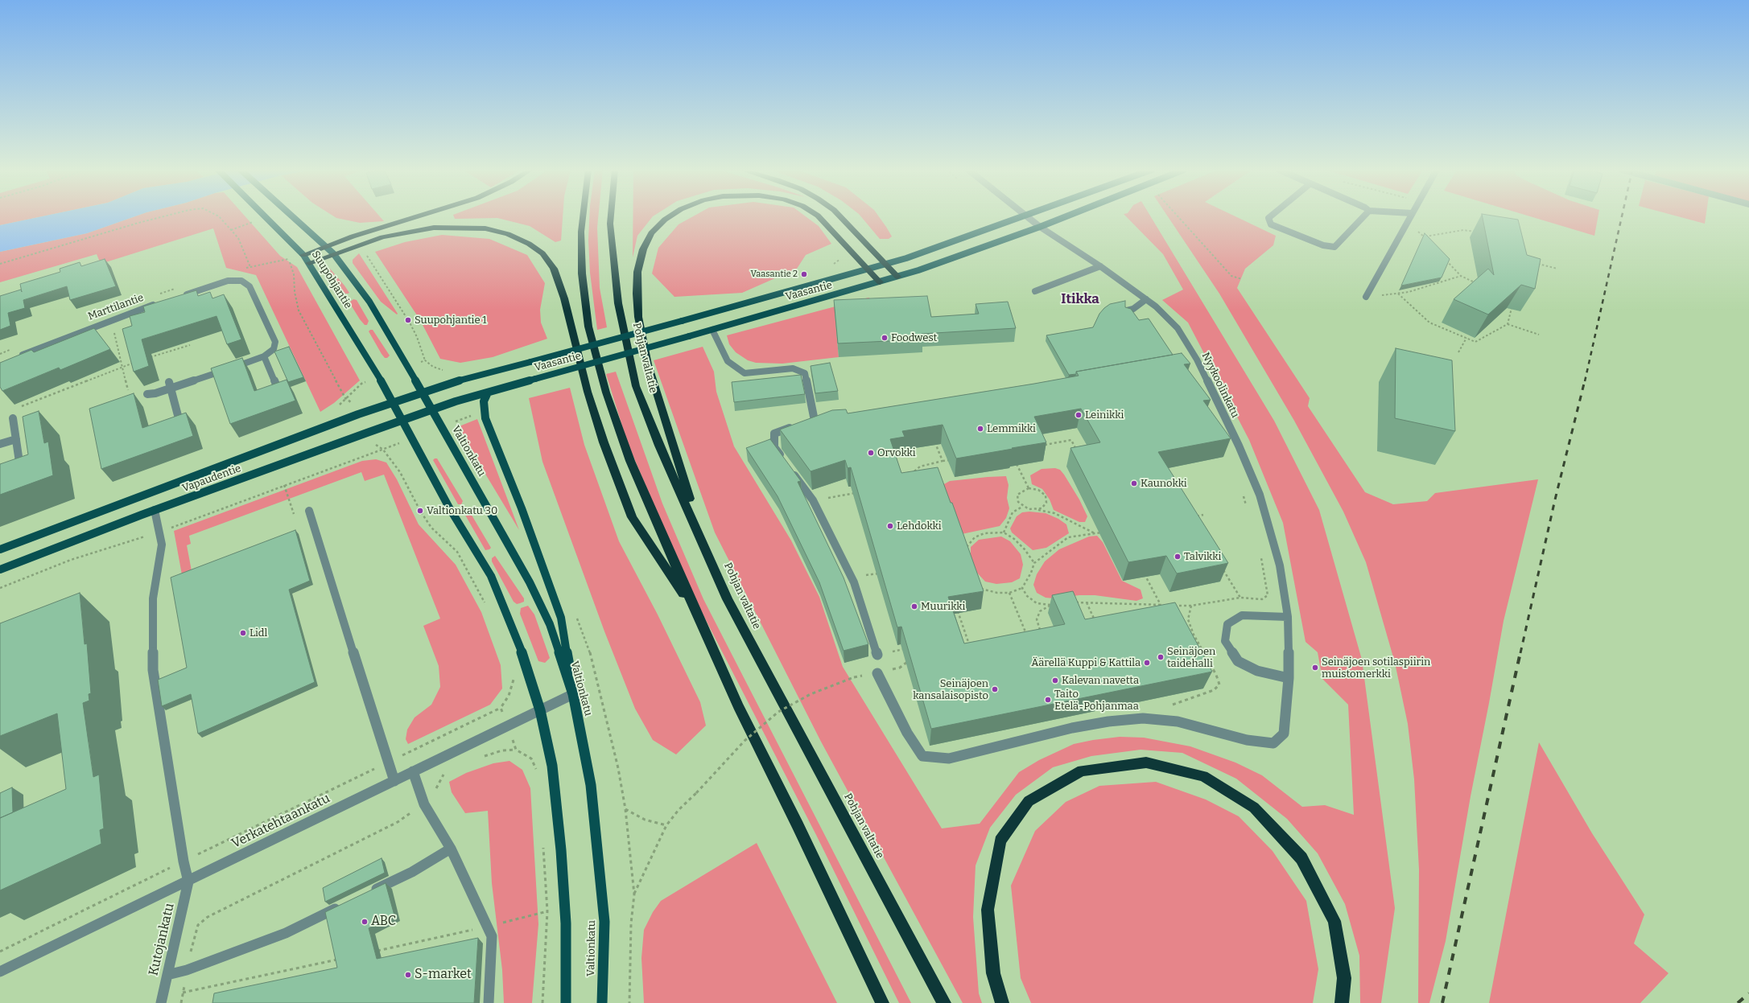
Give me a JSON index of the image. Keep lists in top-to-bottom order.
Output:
{
  "streets": {
    "highway": ["Pohjan valtatie"],
    "main road": [
      "Suupohjantie",
      "Vaasantie",
      "Valtionkatu",
      "Vapaudentie"
    ],
    "street": [
      "Marttilantie",
      "Nyykoolinkatu",
      "Verkatehtaankatu",
      "Kutojankatu"
    ]
  },
  "crossings": [
    ["Suupohjantie", "Vaasantie"],
    ["Suupohjantie", "Valtionkatu"],
    ["Suupohjantie", "Vapaudentie"],
    ["Vaasantie", "Nyykoolinkatu"],
    ["Vaasantie", "Valtionkatu"],
    ["Vaasantie", "Vapaudentie"],
    ["Valtionkatu", "Vapaudentie"],
    ["Valtionkatu", "Verkatehtaankatu"],
    ["Verkatehtaankatu", "Kutojankatu"]
  ],
  "districts": ["Itikka"],
  "places": [
    "Vaasantie 2",
    "Suupohjantie 1",
    "Foodwest",
    "Leinikki",
    "Lemmikki",
    "Orvokki",
    "Kaunokki",
    "Valtionkatu 30",
    "Lehdokki",
    "Talvikki",
    "Muurikki",
    "Lidl",
    "Seinäjoen taidehalli",
    "Äärellä Kuppi & Kattila",
    "Seinäjoen sotilaspiirin muistomerkki",
    "Kalevan navetta",
    "Seinäjoen kansalaisopisto",
    "Taito Etelä-Pohjanmaa",
    "ABC",
    "S-market"
  ]
}
